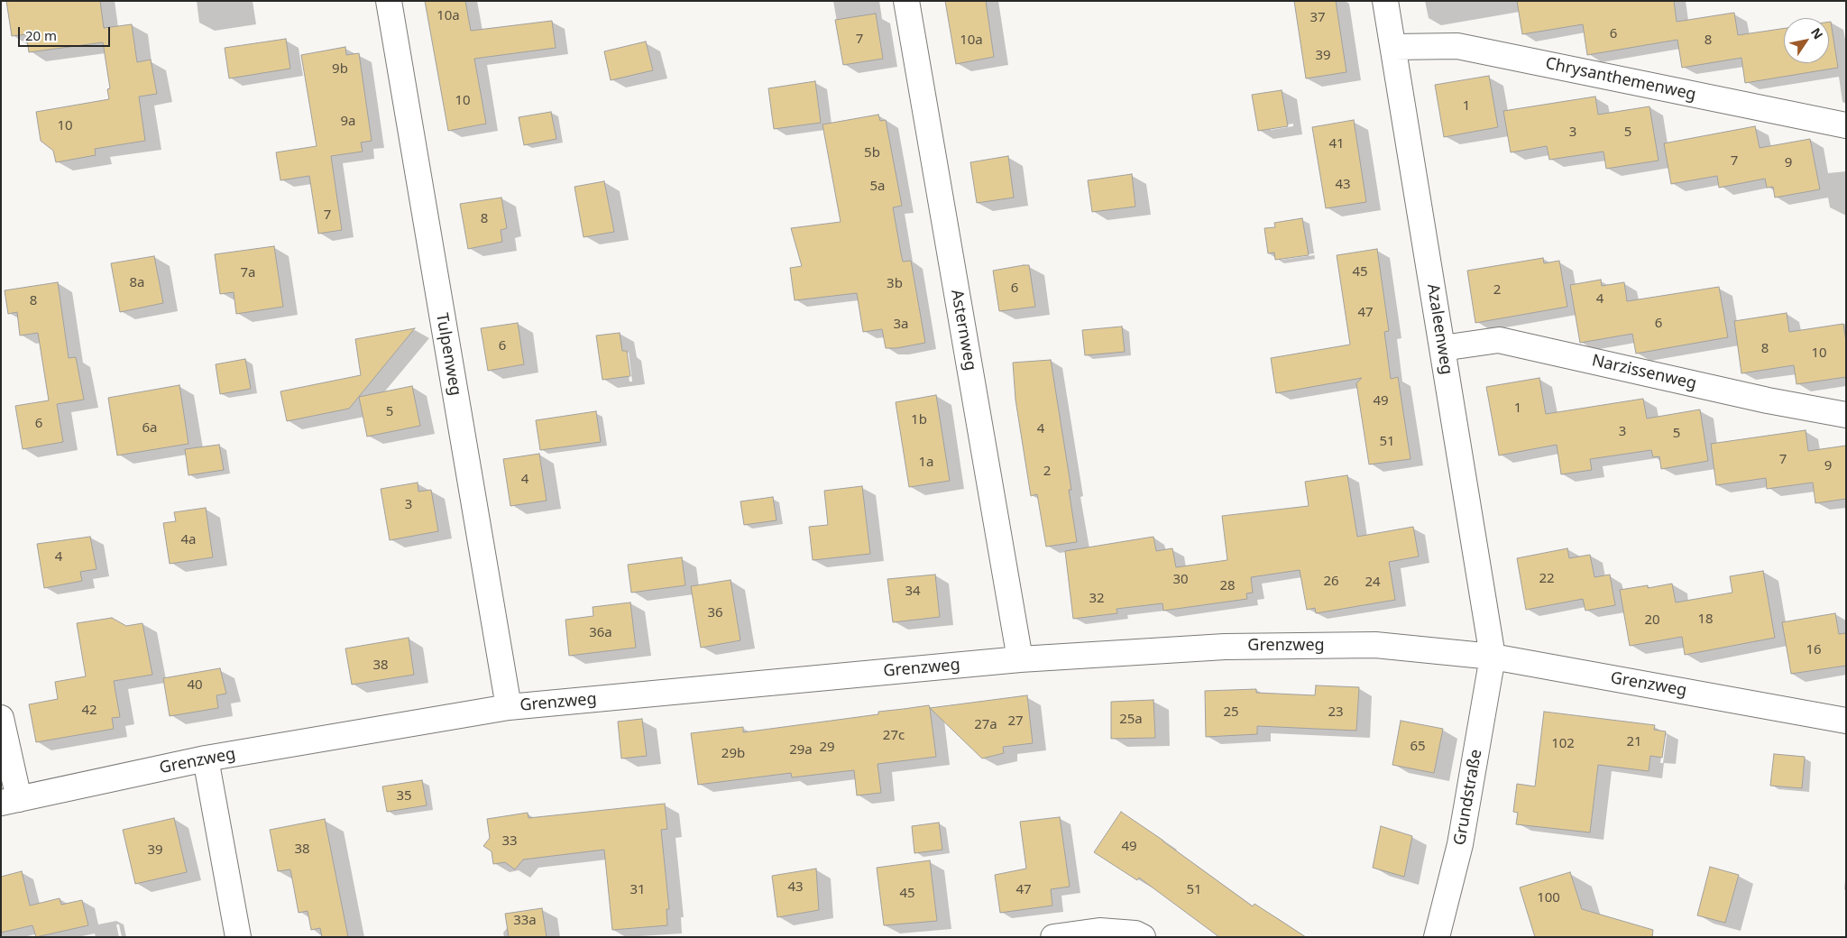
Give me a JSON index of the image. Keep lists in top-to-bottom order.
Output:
{
  "streets": {
    "street": [
      "Chrysanthemenweg",
      "Azaleenweg",
      "Asternweg",
      "Tulpenweg",
      "Narzissenweg",
      "Grenzweg",
      "Grundstraße"
    ]
  },
  "crossings": [
    ["Chrysanthemenweg", "Azaleenweg"],
    ["Azaleenweg", "Narzissenweg"],
    ["Azaleenweg", "Grenzweg"],
    ["Azaleenweg", "Grundstraße"],
    ["Asternweg", "Grenzweg"],
    ["Tulpenweg", "Grenzweg"],
    ["Grenzweg", "Grundstraße"]
  ],
  "house_numbers": [
    "10a",
    "37",
    "6",
    "7",
    "10a",
    "8",
    "39",
    "9b",
    "10",
    "1",
    "9a",
    "10",
    "3",
    "5",
    "41",
    "5b",
    "7",
    "9",
    "43",
    "5a",
    "7",
    "8",
    "45",
    "7a",
    "8a",
    "3b",
    "6",
    "2",
    "4",
    "8",
    "47",
    "6",
    "3a",
    "6",
    "8",
    "10",
    "49",
    "1",
    "5",
    "1b",
    "6",
    "6a",
    "4",
    "3",
    "5",
    "51",
    "7",
    "1a",
    "9",
    "2",
    "4",
    "3",
    "4a",
    "4",
    "22",
    "30",
    "26",
    "24",
    "28",
    "34",
    "32",
    "36",
    "18",
    "20",
    "36a",
    "16",
    "38",
    "40",
    "42",
    "25",
    "23",
    "25a",
    "27",
    "27a",
    "27c",
    "21",
    "102",
    "65",
    "29",
    "29a",
    "29b",
    "35",
    "33",
    "49",
    "38",
    "39",
    "43",
    "31",
    "47",
    "51",
    "45",
    "100",
    "33a"
  ],
  "scale_bar": "20 m",
  "north": "top right"
}
